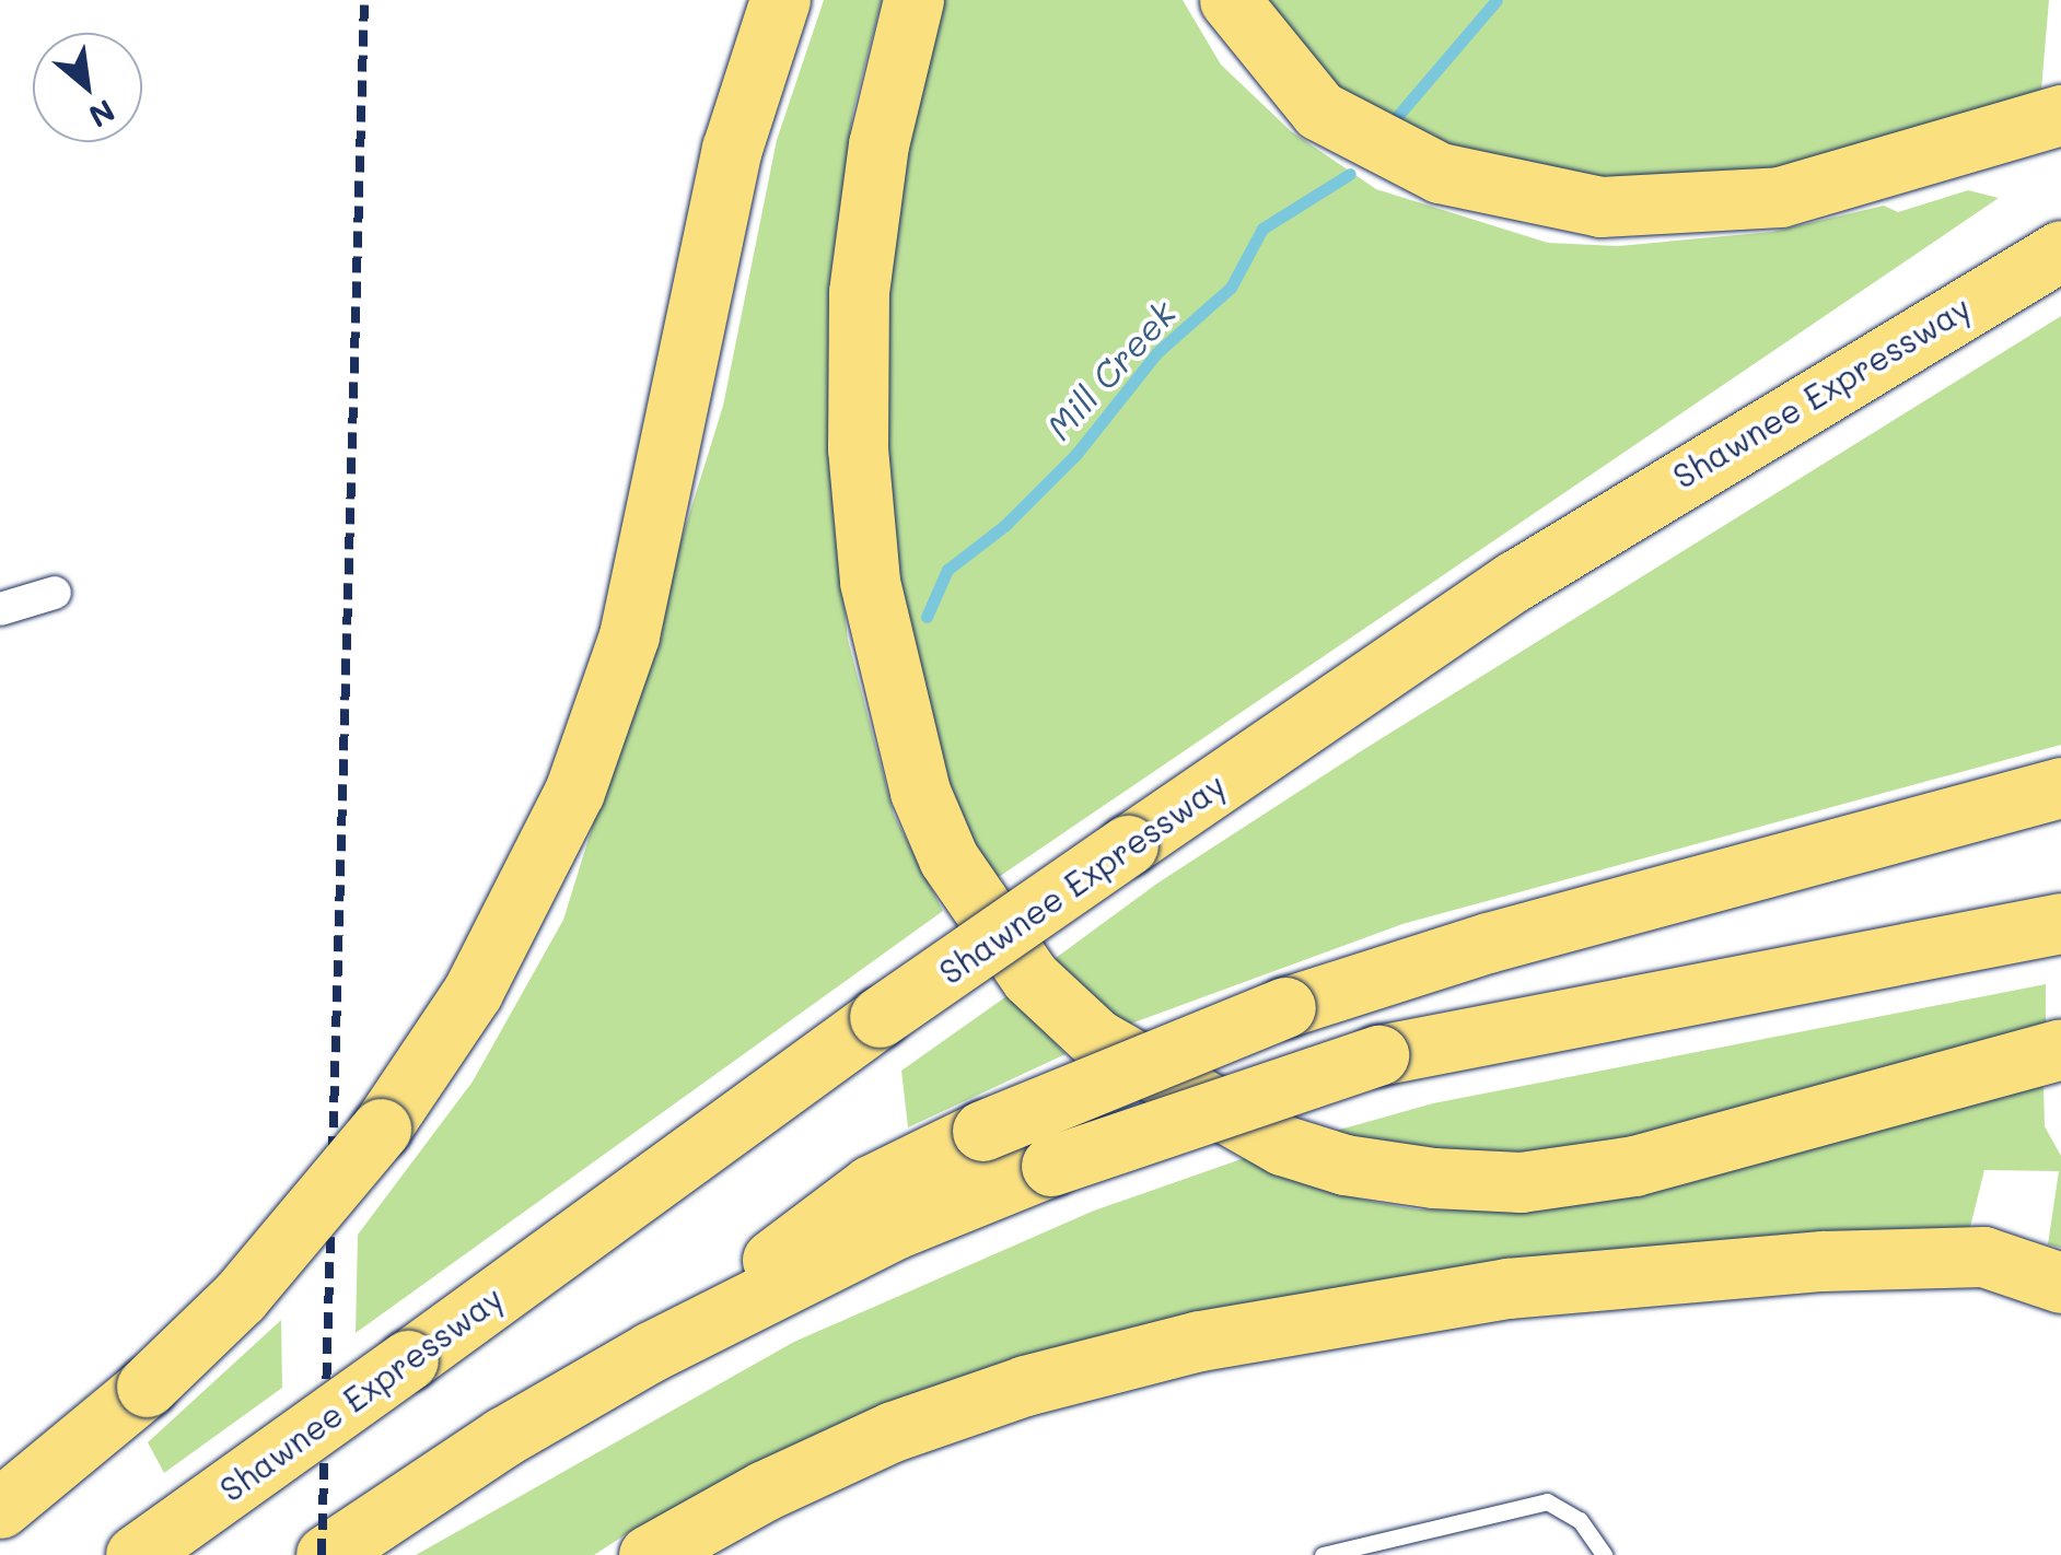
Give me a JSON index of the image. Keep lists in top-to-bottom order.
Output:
{
  "streets": {
    "highway": ["Shawnee Expressway"]
  },
  "water": ["Mill Creek"],
  "north": "bottom right"
}
